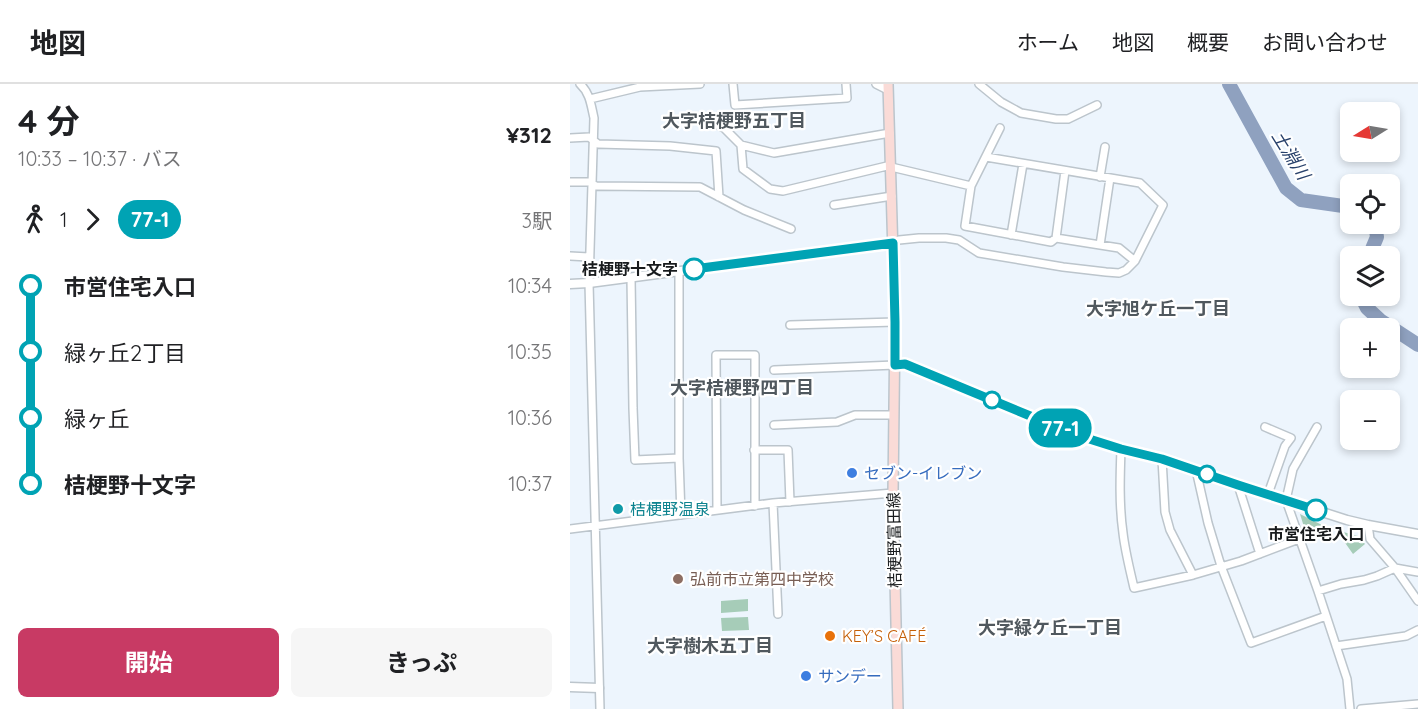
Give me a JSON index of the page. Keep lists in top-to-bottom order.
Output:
{
  "streets": {
    "main road": ["桔梗野富田線"]
  },
  "districts": [
    "大字桔梗野五丁目",
    "大字旭ケ丘一丁目",
    "大字桔梗野四丁目",
    "大字緑ケ丘一丁目",
    "大字樹木五丁目"
  ],
  "water": ["土淵川"],
  "places": [
    "桔梗野十文字",
    "セブン-イレブン",
    "桔梗野温泉",
    "市営住宅入口",
    "弘前市立第四中学校",
    "KEY’S CAFÉ",
    "サンデー"
  ],
  "lines": ["bus line 77-1"],
  "north": "left",
  "page": {
    "header": "地図",
    "nav": [
      "ホーム",
      "地図",
      "概要",
      "お問い合わせ"
    ],
    "heading": ["4 分", "10:33 – 10:37 · バス", "¥312"],
    "on_map": "77-1",
    "map_buttons": ["+", "−"],
    "legs": ["1", "77-1", "3駅"],
    "list": [
      {
        "name": "市営住宅入口",
        "value": "10:34"
      },
      {
        "name": "緑ヶ丘2丁目",
        "value": "10:35"
      },
      {
        "name": "緑ヶ丘",
        "value": "10:36"
      },
      {
        "name": "桔梗野十文字",
        "value": "10:37"
      }
    ],
    "buttons": ["開始", "きっぷ"]
  }
}
